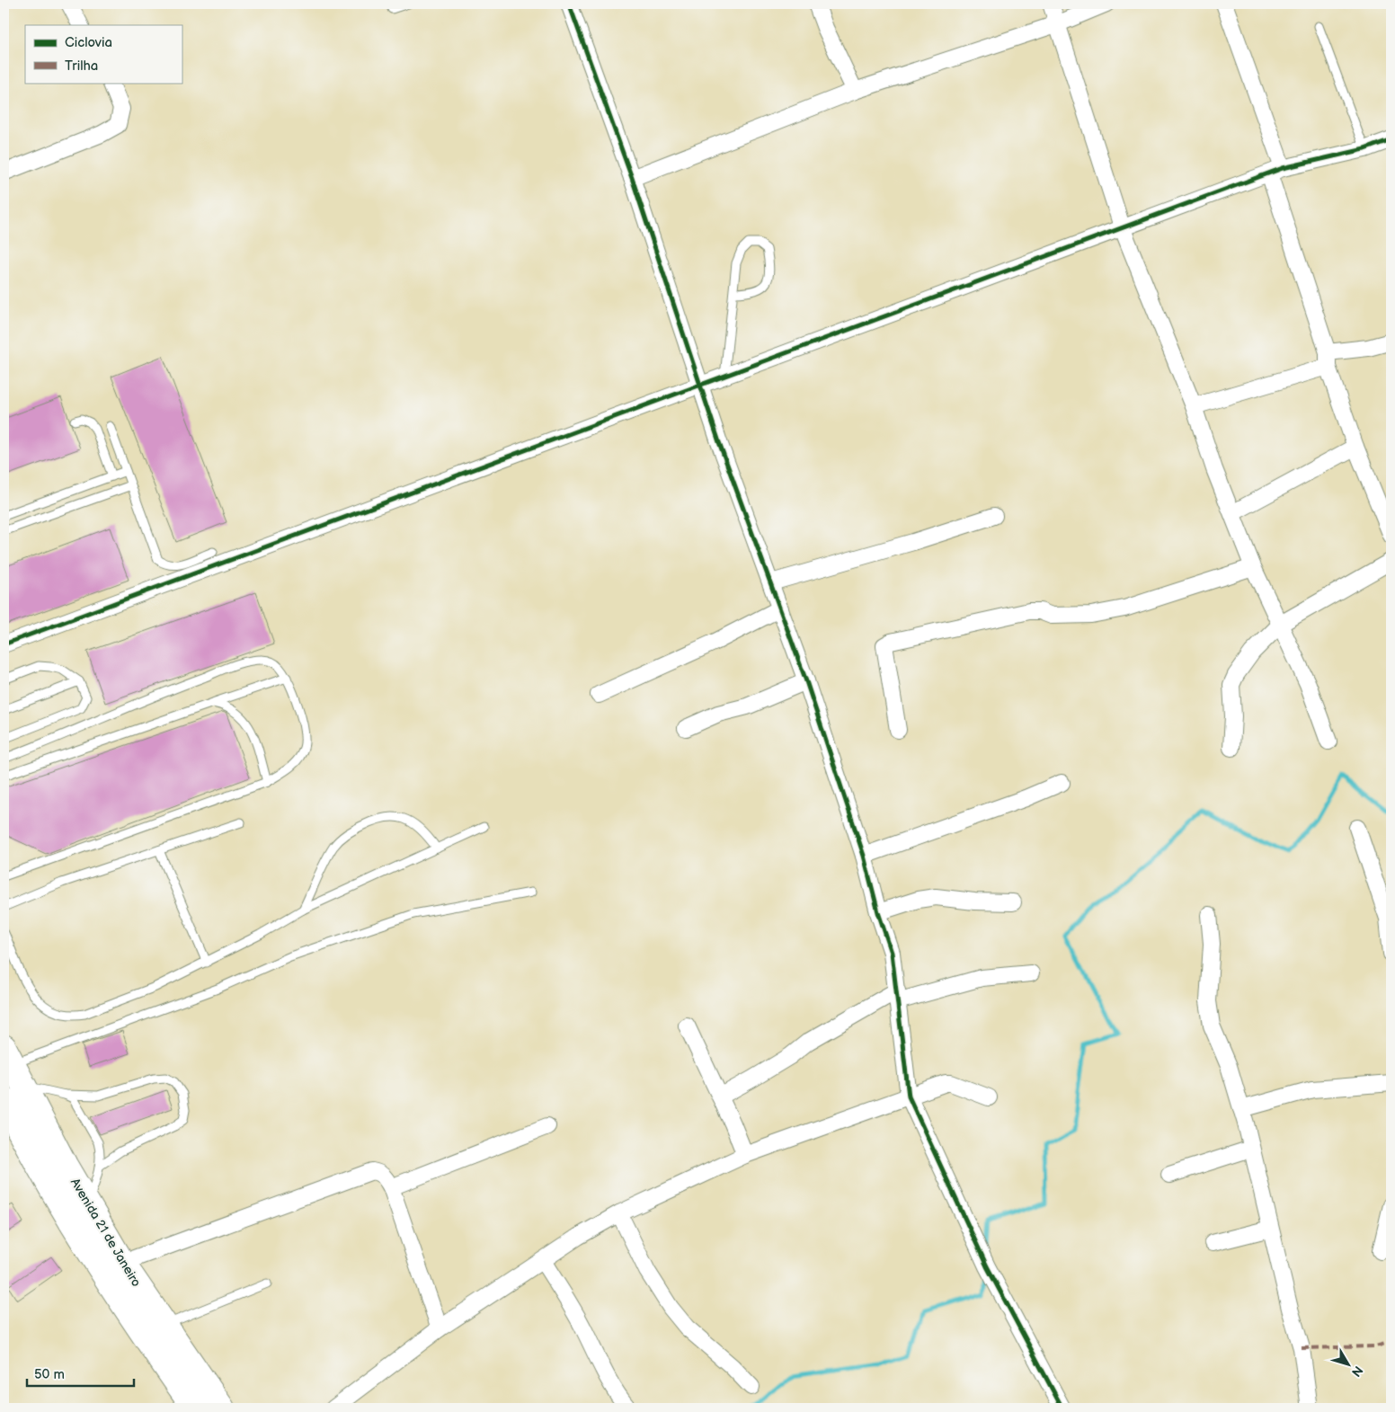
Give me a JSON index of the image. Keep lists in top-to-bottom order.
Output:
{
  "streets": {
    "main road": ["Avenida 21 de Janeiro"]
  },
  "legend": ["Ciclovia", "Trilha"],
  "scale_bar": "50 m",
  "north": "bottom right"
}
